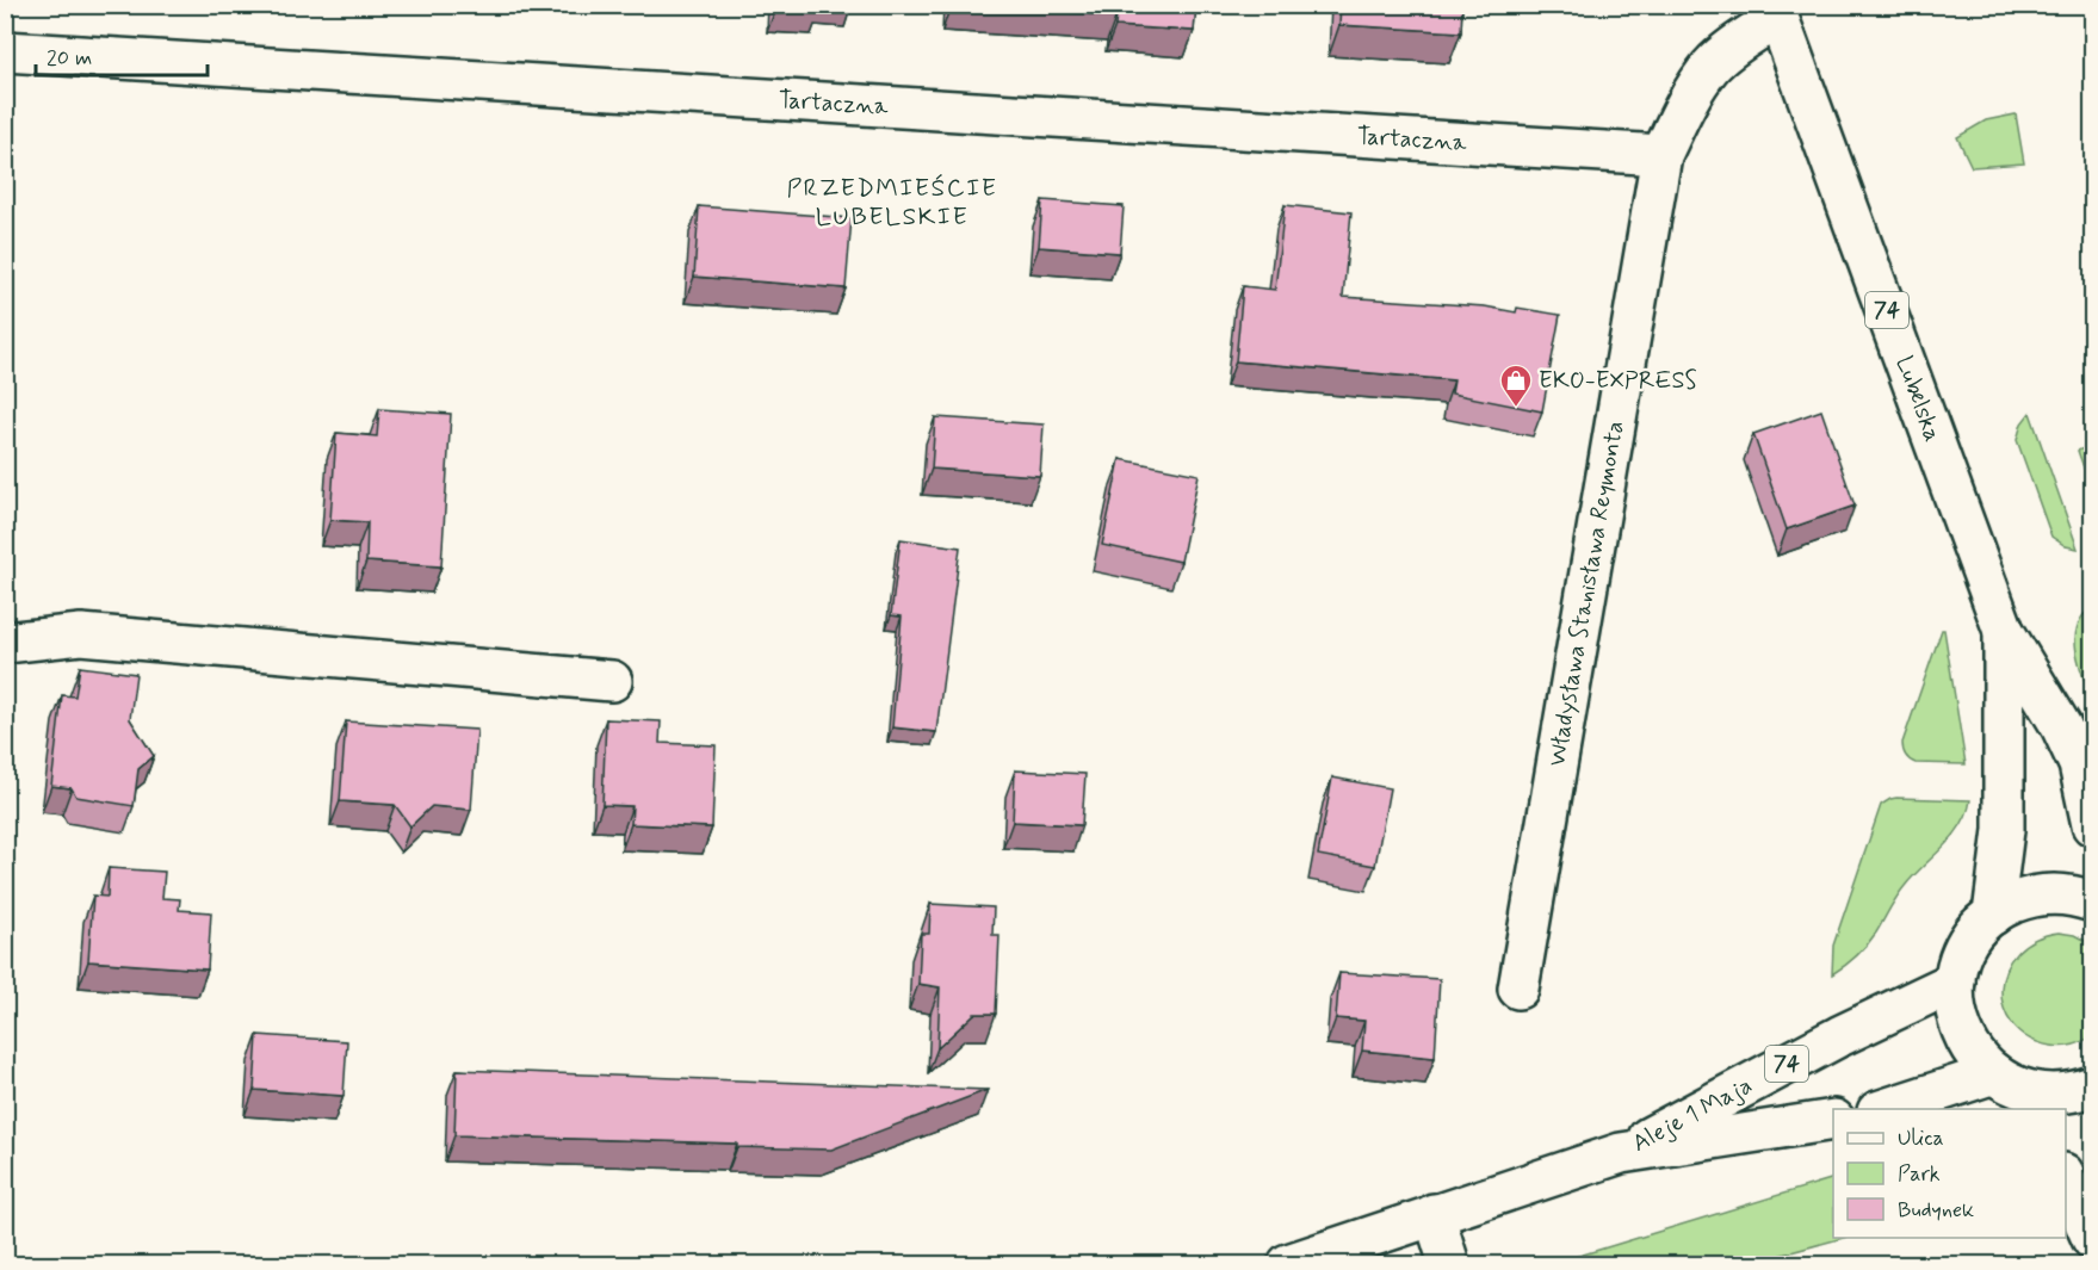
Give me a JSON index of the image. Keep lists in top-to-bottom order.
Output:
{
  "streets": {
    "street": [
      "Tartaczna",
      "74",
      "Lubelska",
      "Władysława Stanisława Reymonta",
      "Aleje 1 Maja"
    ]
  },
  "crossings": [
    ["Tartaczna", "Władysława Stanisława Reymonta"],
    ["Lubelska", "Władysława Stanisława Reymonta"]
  ],
  "districts": ["PRZEDMIEŚCIE LUBELSKIE"],
  "places": {
    "shop": ["EKO-EXPRESS"]
  },
  "legend": ["Ulica", "Park", "Budynek"],
  "scale_bar": "20 m"
}
